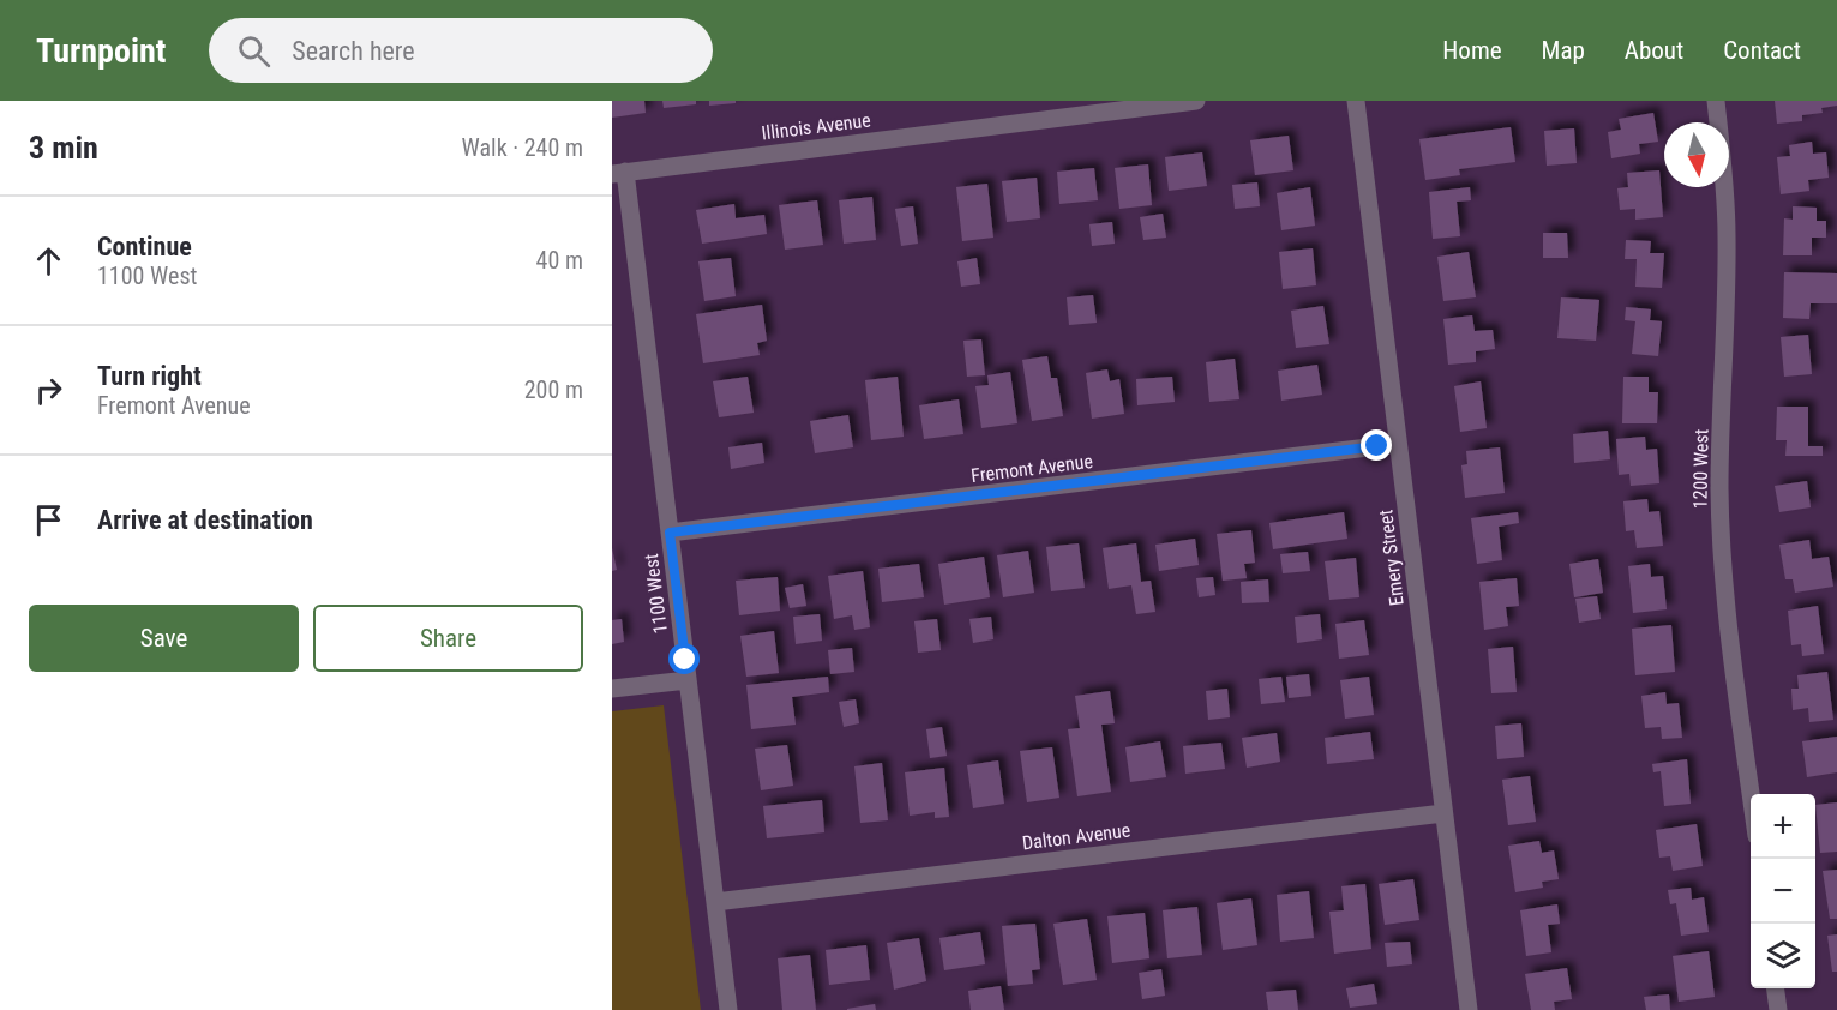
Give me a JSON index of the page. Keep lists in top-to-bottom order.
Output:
{
  "streets": {
    "street": [
      "Illinois Avenue",
      "Fremont Avenue",
      "1200 West",
      "Emery Street",
      "1100 West",
      "Dalton Avenue"
    ]
  },
  "crossings": [
    ["Illinois Avenue", "1100 West"],
    ["Fremont Avenue", "Emery Street"],
    ["Fremont Avenue", "1100 West"],
    ["Emery Street", "Dalton Avenue"],
    ["1100 West", "Dalton Avenue"]
  ],
  "north": "bottom",
  "page": {
    "header": "Turnpoint",
    "search": "Search here",
    "nav": [
      "Home",
      "Map",
      "About",
      "Contact"
    ],
    "heading": ["3 min", "Walk · 240 m"],
    "list": [
      ["Continue", "1100 West", "40 m"],
      ["Turn right", "Fremont Avenue", "200 m"],
      "Arrive at destination"
    ],
    "buttons": ["Save", "Share"],
    "map_buttons": ["+", "−"]
  }
}
